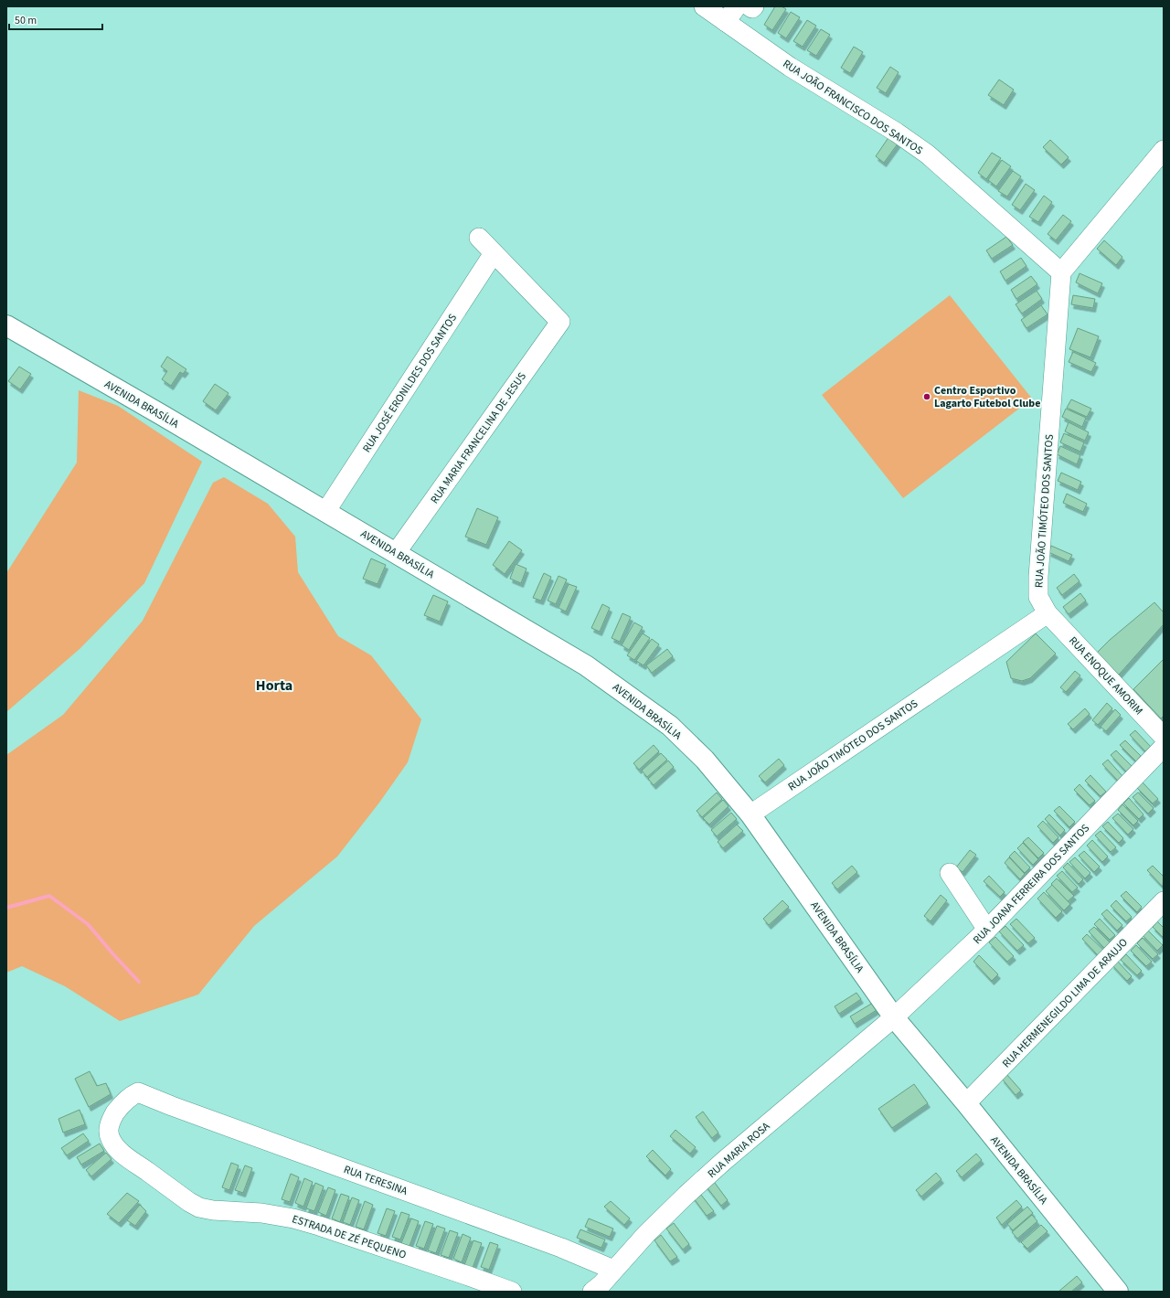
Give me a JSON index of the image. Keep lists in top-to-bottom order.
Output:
{
  "streets": {
    "main road": ["AVENIDA BRASÍLIA"],
    "street": [
      "RUA JOÃO FRANCISCO DOS SANTOS",
      "RUA JOSÉ ERONILDES DOS SANTOS",
      "RUA MARIA FRANCELINA DE JESUS",
      "RUA JOÃO TIMÓTEO DOS SANTOS",
      "RUA ENOQUE AMORIM",
      "RUA JOANA FERREIRA DOS SANTOS",
      "RUA HERMENEGILDO LIMA DE ARAUJO",
      "RUA MARIA ROSA",
      "RUA TERESINA",
      "ESTRADA DE ZÉ PEQUENO"
    ]
  },
  "crossings": [
    ["RUA JOÃO FRANCISCO DOS SANTOS", "RUA JOÃO TIMÓTEO DOS SANTOS"],
    ["RUA JOSÉ ERONILDES DOS SANTOS", "AVENIDA BRASÍLIA"],
    ["RUA JOSÉ ERONILDES DOS SANTOS", "RUA MARIA FRANCELINA DE JESUS"],
    ["AVENIDA BRASÍLIA", "RUA MARIA FRANCELINA DE JESUS"],
    ["AVENIDA BRASÍLIA", "RUA JOÃO TIMÓTEO DOS SANTOS"],
    ["AVENIDA BRASÍLIA", "RUA JOANA FERREIRA DOS SANTOS"],
    ["AVENIDA BRASÍLIA", "RUA HERMENEGILDO LIMA DE ARAUJO"],
    ["AVENIDA BRASÍLIA", "RUA MARIA ROSA"],
    ["RUA JOÃO TIMÓTEO DOS SANTOS", "RUA ENOQUE AMORIM"],
    ["RUA JOANA FERREIRA DOS SANTOS", "RUA MARIA ROSA"],
    ["RUA MARIA ROSA", "RUA TERESINA"],
    ["RUA TERESINA", "ESTRADA DE ZÉ PEQUENO"]
  ],
  "districts": ["Horta"],
  "places": ["Centro Esportivo Lagarto Futebol Clube"],
  "scale_bar": "50 m"
}
